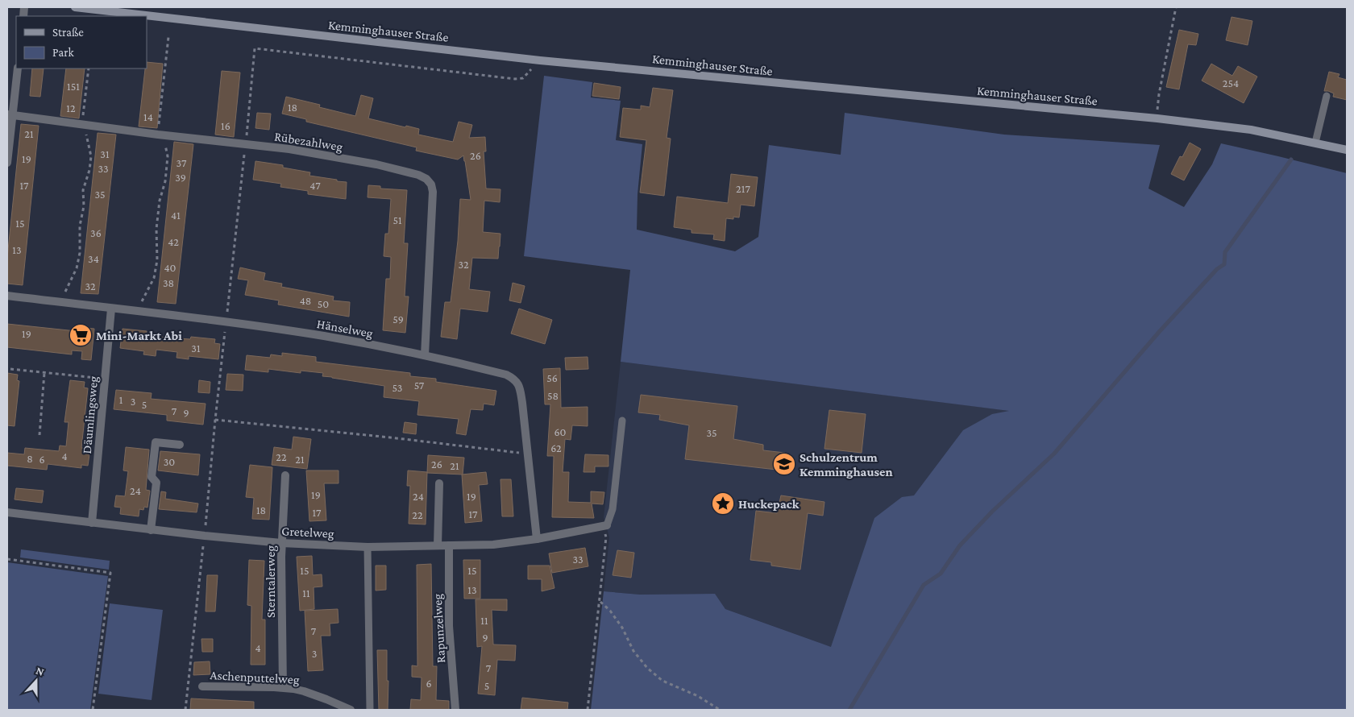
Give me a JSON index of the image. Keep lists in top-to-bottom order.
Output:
{
  "streets": {
    "main road": ["Kemminghauser Straße"],
    "street": [
      "Rübezahlweg",
      "Hänselweg",
      "Däumlingsweg",
      "Gretelweg",
      "Sterntalerweg",
      "Rapunzelweg",
      "Aschenputtelweg"
    ]
  },
  "crossings": [
    ["Rübezahlweg", "Hänselweg"],
    ["Hänselweg", "Däumlingsweg"],
    ["Hänselweg", "Gretelweg"],
    ["Däumlingsweg", "Gretelweg"],
    ["Gretelweg", "Sterntalerweg"],
    ["Gretelweg", "Rapunzelweg"],
    ["Sterntalerweg", "Aschenputtelweg"]
  ],
  "places": {
    "supermarket": ["Mini-Markt Abi"],
    "school or university": ["Schulzentrum Kemminghausen"],
    "place": ["Huckepack"]
  },
  "house_numbers": [
    "254",
    "151",
    "18",
    "12",
    "14",
    "16",
    "21",
    "31",
    "26",
    "19",
    "37",
    "33",
    "39",
    "17",
    "47",
    "217",
    "35",
    "41",
    "51",
    "15",
    "36",
    "42",
    "13",
    "34",
    "32",
    "40",
    "38",
    "32",
    "48",
    "50",
    "59",
    "19",
    "31",
    "56",
    "57",
    "53",
    "58",
    "1",
    "3",
    "5",
    "7",
    "9",
    "60",
    "35",
    "62",
    "4",
    "22",
    "8",
    "6",
    "21",
    "30",
    "26",
    "21",
    "24",
    "19",
    "24",
    "19",
    "18",
    "17",
    "17",
    "22",
    "33",
    "15",
    "15",
    "13",
    "11",
    "11",
    "7",
    "9",
    "4",
    "3",
    "7",
    "6",
    "5"
  ],
  "legend": ["Straße", "Park"],
  "north": "top"
}
